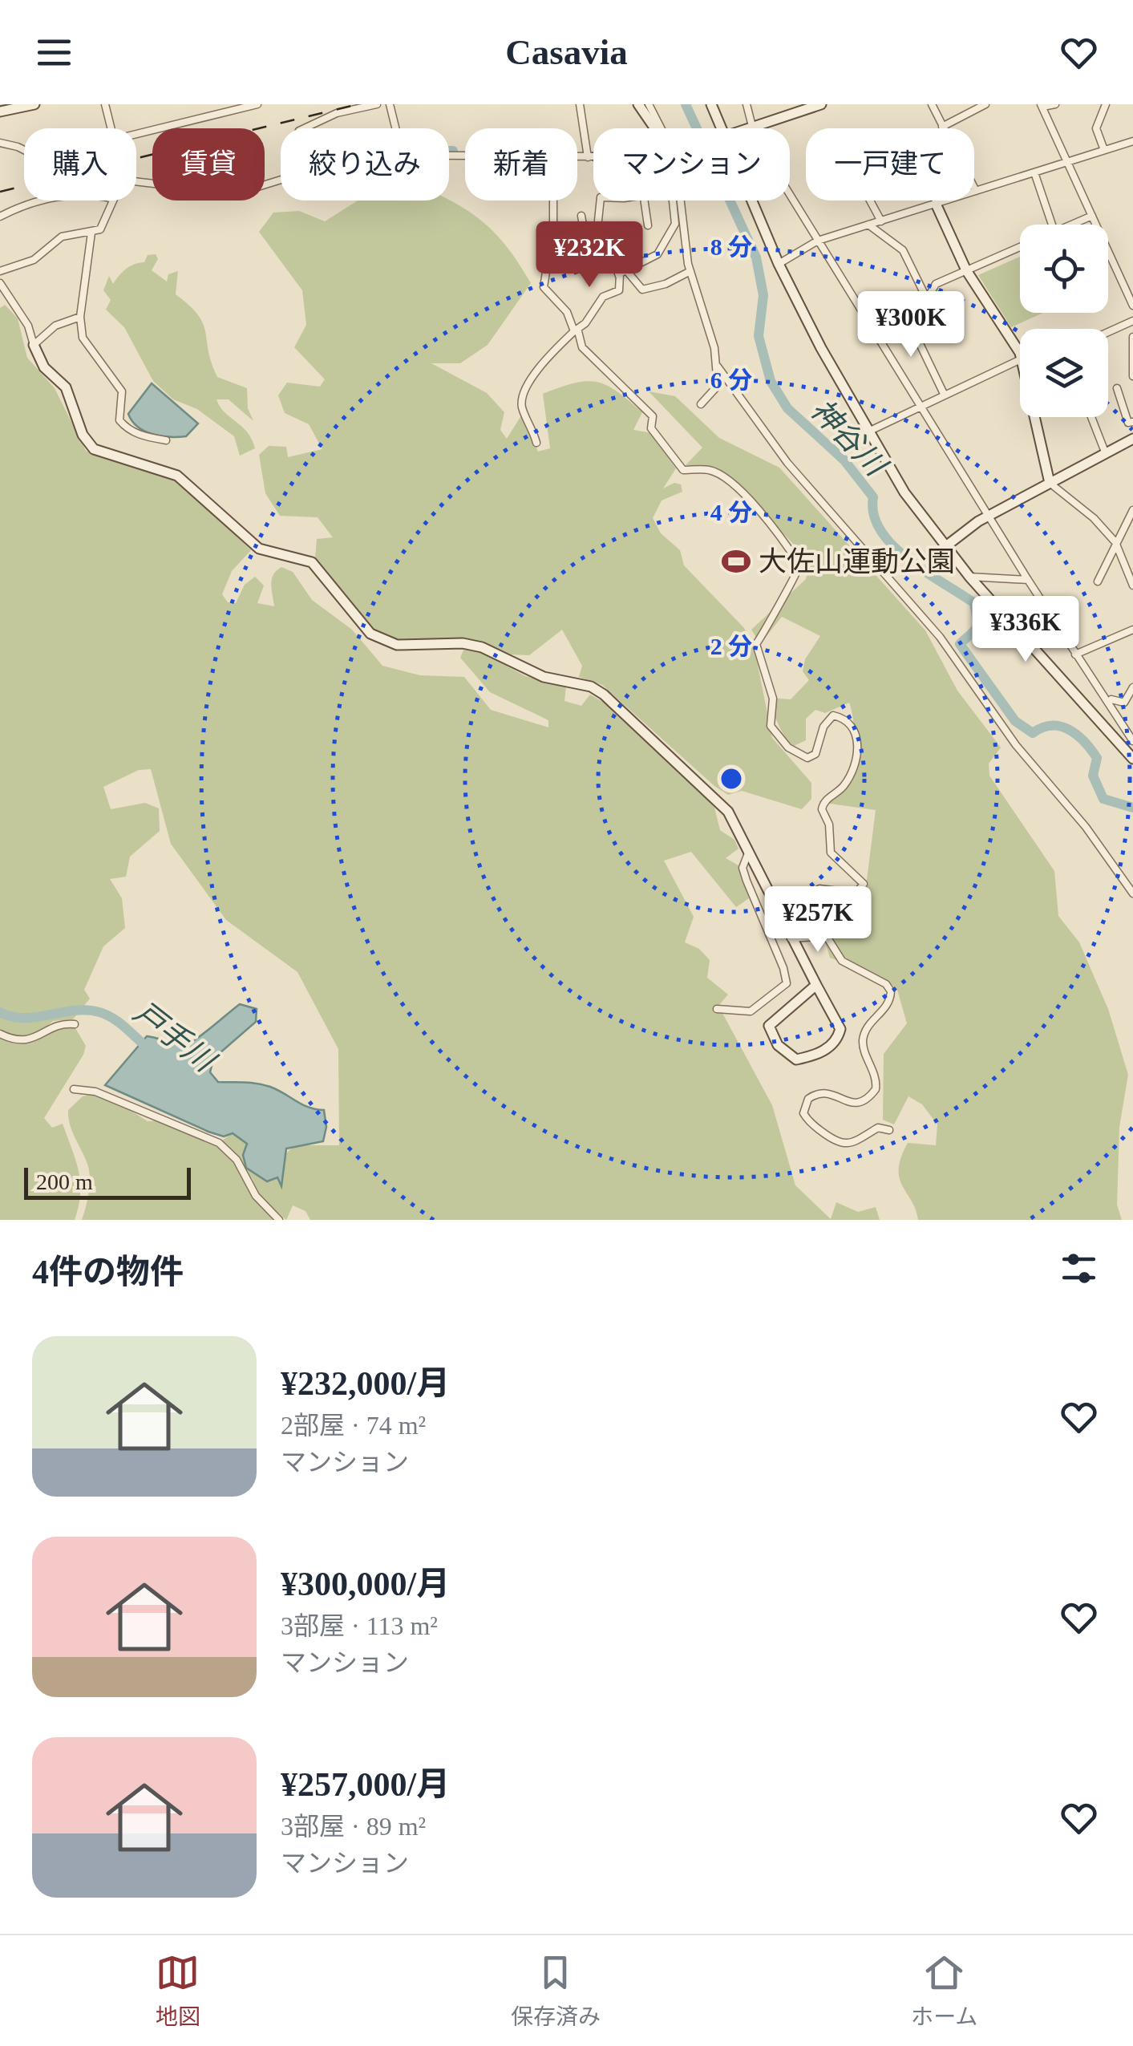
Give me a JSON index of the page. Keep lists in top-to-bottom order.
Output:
{
  "water": ["神谷川", "戸手川"],
  "places": {
    "sports": ["大佐山運動公園"]
  },
  "scale_bar": "200 m",
  "page": {
    "header": "Casavia",
    "chip": [
      "購入",
      "賃貸",
      "絞り込み",
      "新着",
      "マンション",
      "一戸建て"
    ],
    "price": [
      "¥232K",
      "¥300K",
      "¥336K",
      "¥257K"
    ],
    "scale": "200 m",
    "heading": "4件の物件",
    "list": [
      {
        "name": "¥232,000/月",
        "note": "2部屋 · 74 m² · マンション"
      },
      {
        "name": "¥300,000/月",
        "note": "3部屋 · 113 m² · マンション"
      },
      {
        "name": "¥257,000/月",
        "note": "3部屋 · 89 m² · マンション"
      }
    ],
    "tabs": ["地図", "保存済み", "ホーム"]
  },
  "rings": [
    "8 分",
    "6 分",
    "4 分",
    "2 分"
  ]
}
